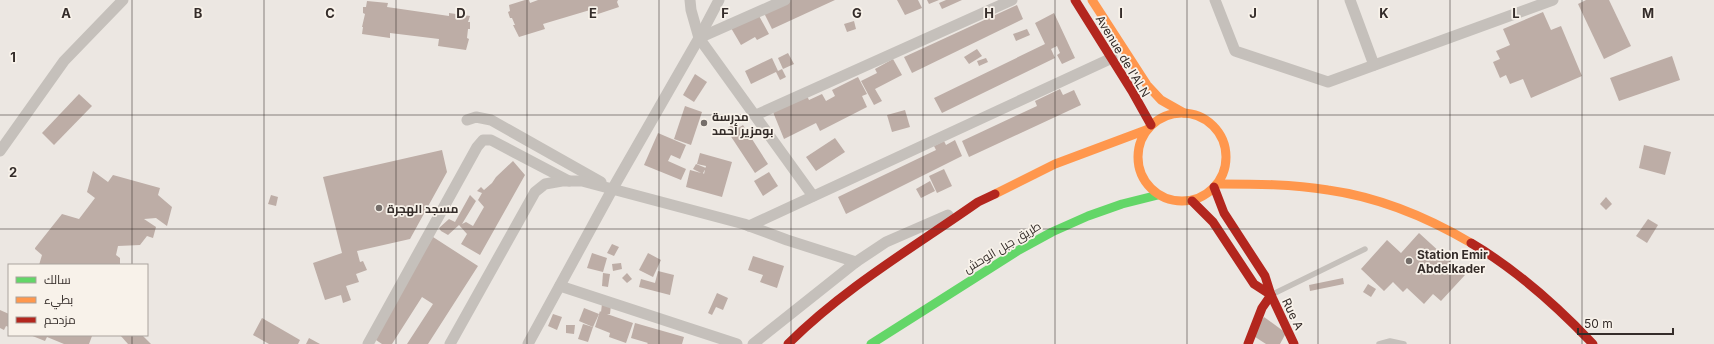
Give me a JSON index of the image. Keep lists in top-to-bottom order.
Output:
{
  "streets": {
    "main road": ["Avenue de l'ALN", "طريق جبل الوحش", "Rue A"]
  },
  "crossings": [
    ["Avenue de l'ALN", "طريق جبل الوحش"],
    ["Avenue de l'ALN", "Rue A"],
    ["طريق جبل الوحش", "Rue A"]
  ],
  "places": ["مدرسة بومزير أحمد", "مسجد الهجرة", "Station Emir Abdelkader"],
  "legend": ["سالك", "بطيء", "مزدحم"],
  "scale_bar": "50 m",
  "grid": {
    "columns": [
      "A",
      "B",
      "C",
      "D",
      "E",
      "F",
      "G",
      "H",
      "I",
      "J",
      "K",
      "L",
      "M"
    ],
    "rows": ["1", "2"]
  }
}
